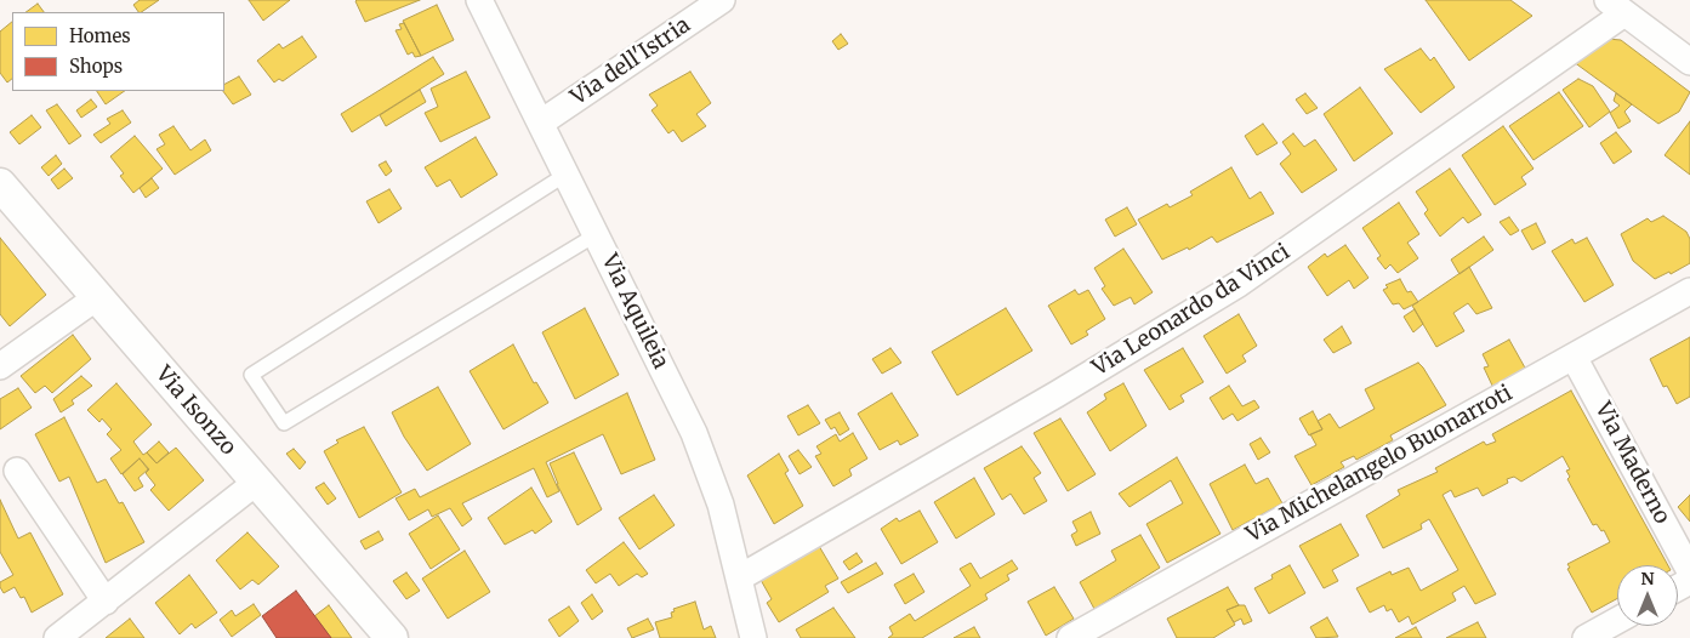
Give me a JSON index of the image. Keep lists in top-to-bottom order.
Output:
{
  "streets": {
    "street": [
      "Via dell'Istria",
      "Via Leonardo da Vinci",
      "Via Aquileia",
      "Via Isonzo",
      "Via Maderno",
      "Via Michelangelo Buonarroti"
    ]
  },
  "crossings": [
    ["Via dell'Istria", "Via Aquileia"],
    ["Via Leonardo da Vinci", "Via Aquileia"],
    ["Via Maderno", "Via Michelangelo Buonarroti"]
  ],
  "legend": ["Homes", "Shops"],
  "north": "top"
}
